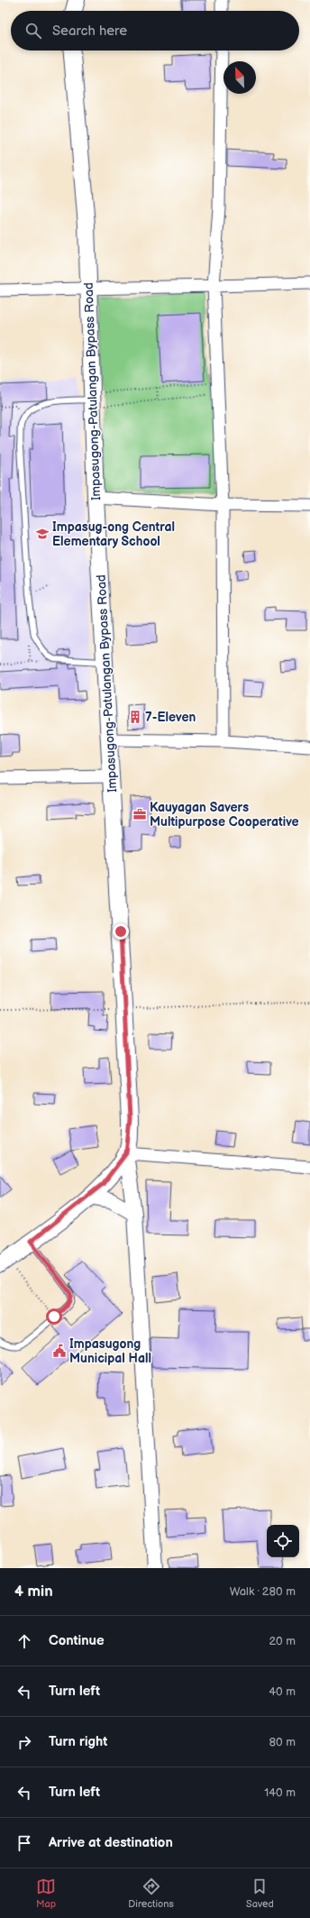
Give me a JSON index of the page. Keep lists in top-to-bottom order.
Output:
{
  "streets": {
    "main road": ["Impasugong-Patulangan Bypass Road"]
  },
  "places": {
    "school or university": ["Impasug-ong Central Elementary School"],
    "building": ["7-Eleven"],
    "office": ["Kauyagan Savers Multipurpose Cooperative"],
    "public building": ["Impasugong Municipal Hall"]
  },
  "north": "top left",
  "page": {
    "search": "Search here",
    "heading": ["4 min", "Walk · 280 m"],
    "list": [
      ["Continue", "20 m"],
      ["Turn left", "40 m"],
      ["Turn right", "80 m"],
      ["Turn left", "140 m"],
      "Arrive at destination"
    ],
    "nav": ["Map", "Directions", "Saved"]
  }
}
